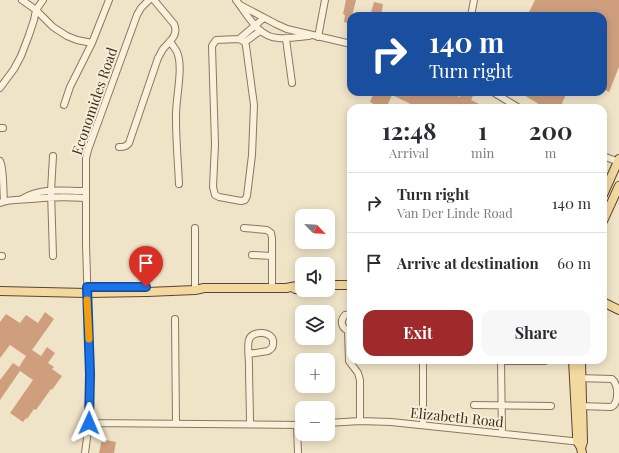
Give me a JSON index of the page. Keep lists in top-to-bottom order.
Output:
{
  "streets": {
    "street": ["Economides Road", "Elizabeth Road"]
  },
  "north": "bottom right",
  "page": {
    "turn": ["140 m", "Turn right"],
    "eta": [
      "12:48",
      "Arrival",
      "1",
      "min",
      "200",
      "m"
    ],
    "list": [
      {
        "name": "Turn right",
        "note": "Van Der Linde Road",
        "value": "140 m"
      },
      {
        "name": "Arrive at destination",
        "value": "60 m"
      }
    ],
    "map_buttons": ["+", "−"],
    "buttons": ["Exit", "Share"]
  }
}
